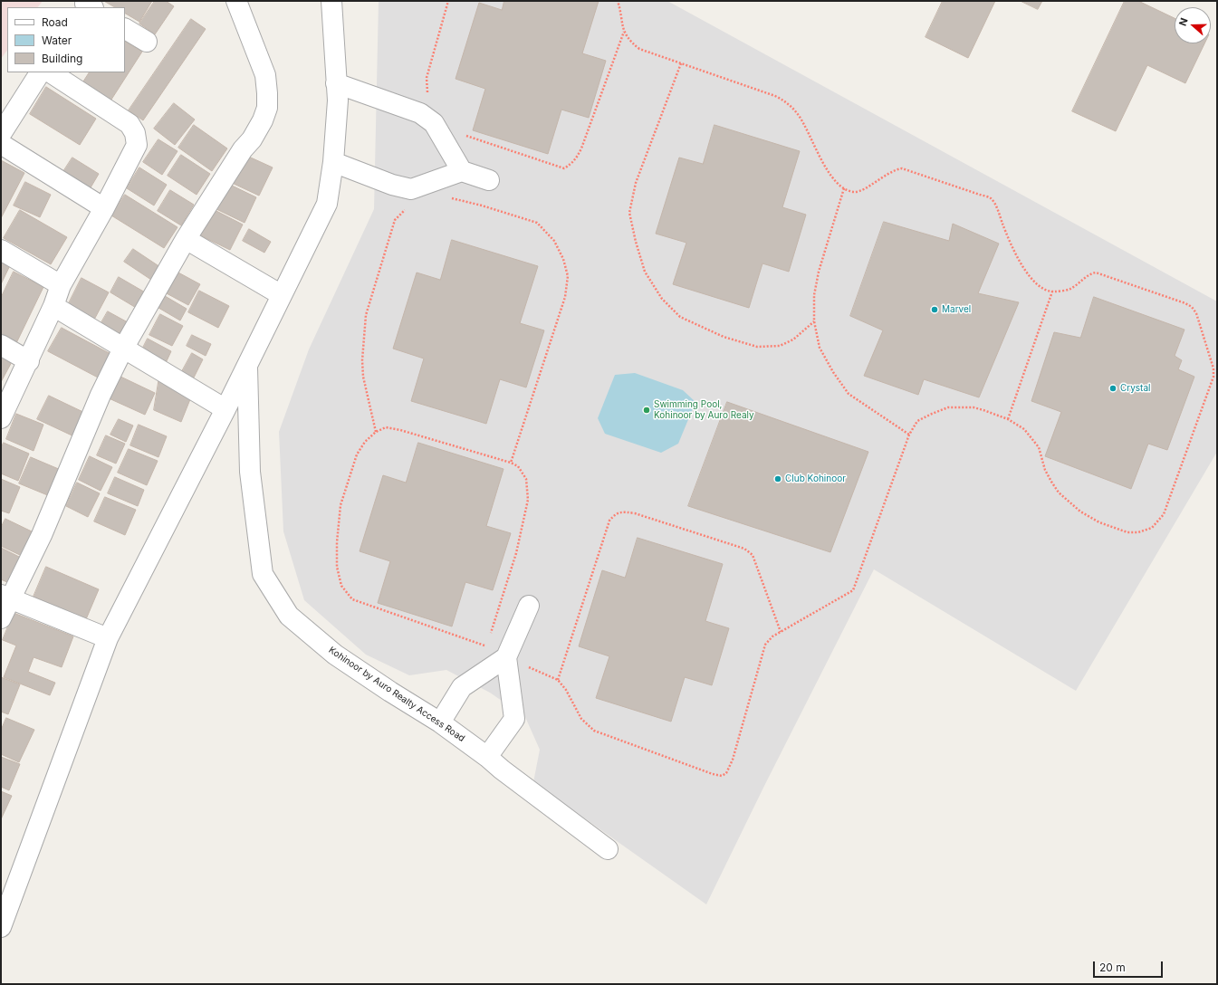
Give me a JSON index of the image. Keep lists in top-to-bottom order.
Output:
{
  "streets": {
    "street": ["Kohinoor by Auro Realty Access Road"]
  },
  "places": [
    "Marvel",
    "Crystal",
    "Swimming Pool, Kohinoor by Auro Realy",
    "Club Kohinoor"
  ],
  "legend": ["Road", "Water", "Building"],
  "scale_bar": "20 m",
  "north": "left"
}
